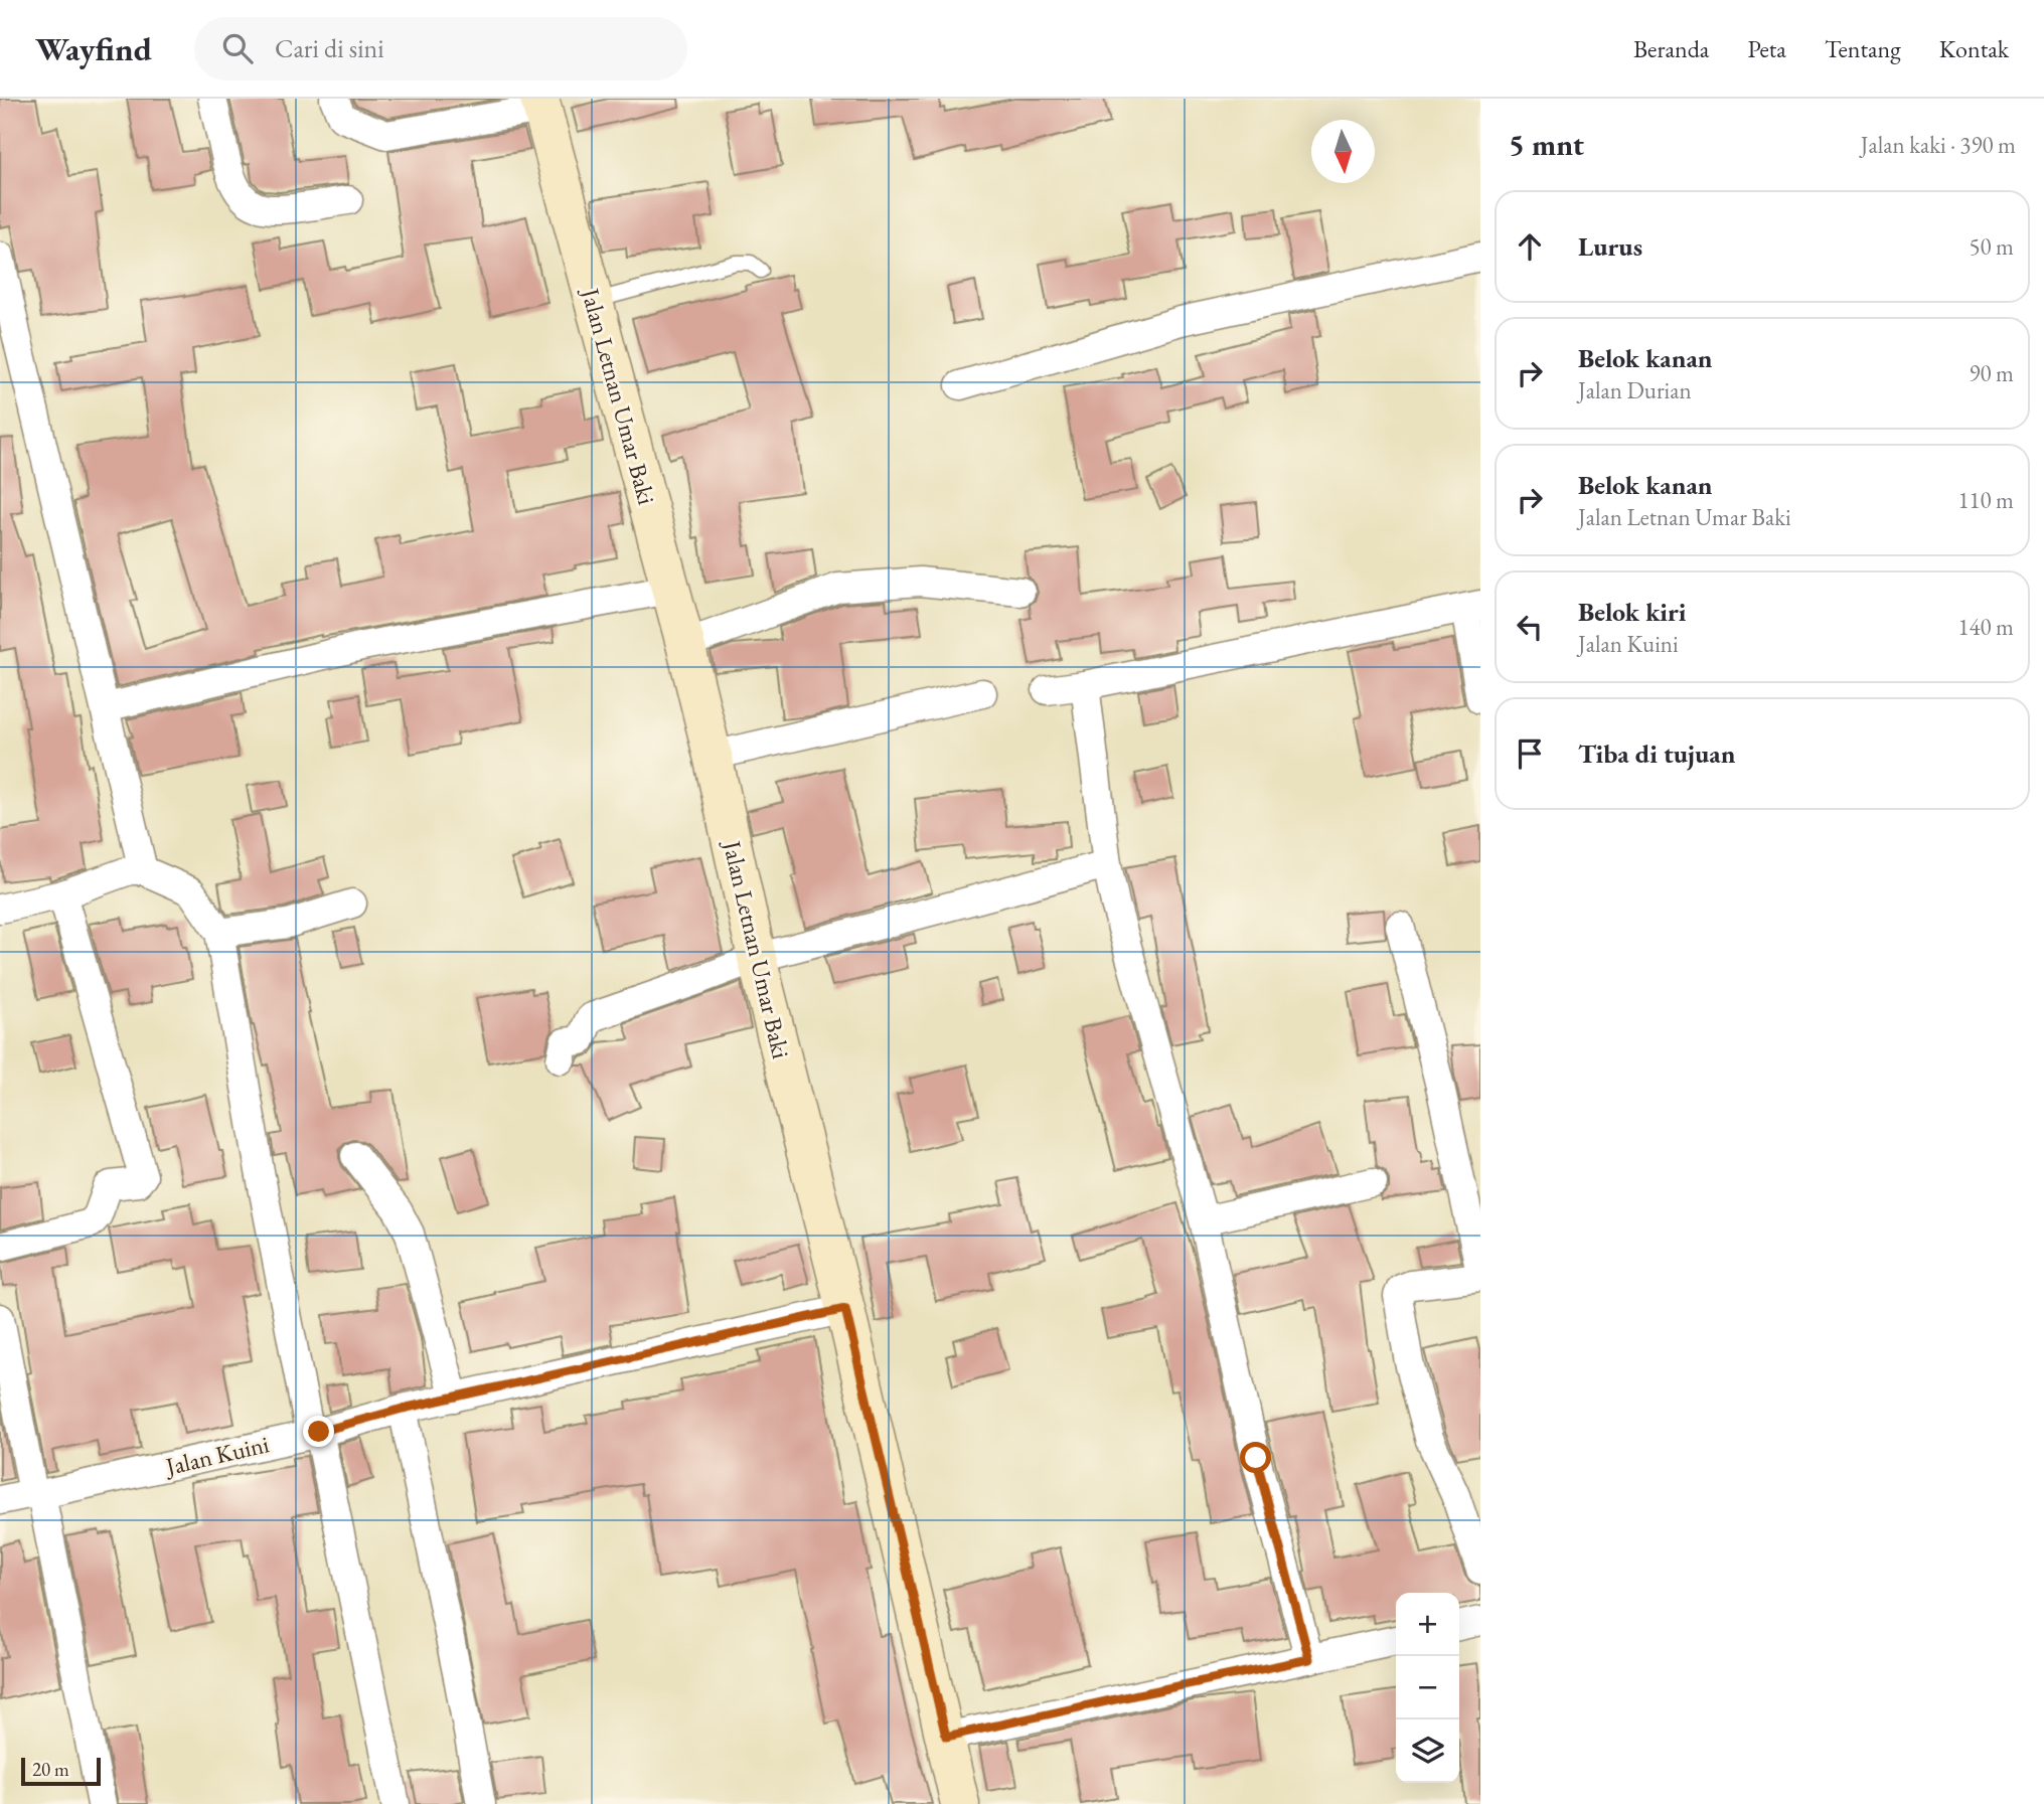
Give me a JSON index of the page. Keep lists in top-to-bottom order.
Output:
{
  "streets": {
    "street": ["Jalan Letnan Umar Baki", "Jalan Kuini"]
  },
  "crossings": [
    ["Jalan Letnan Umar Baki", "Jalan Kuini"]
  ],
  "scale_bar": "20 m",
  "north": "bottom",
  "page": {
    "header": "Wayfind",
    "search": "Cari di sini",
    "nav": [
      "Beranda",
      "Peta",
      "Tentang",
      "Kontak"
    ],
    "heading": ["5 mnt", "Jalan kaki · 390 m"],
    "list": [
      ["Lurus", "50 m"],
      ["Belok kanan", "Jalan Durian", "90 m"],
      ["Belok kanan", "Jalan Letnan Umar Baki", "110 m"],
      ["Belok kiri", "Jalan Kuini", "140 m"],
      "Tiba di tujuan"
    ],
    "map_buttons": ["+", "−"],
    "scale": "20 m"
  }
}
